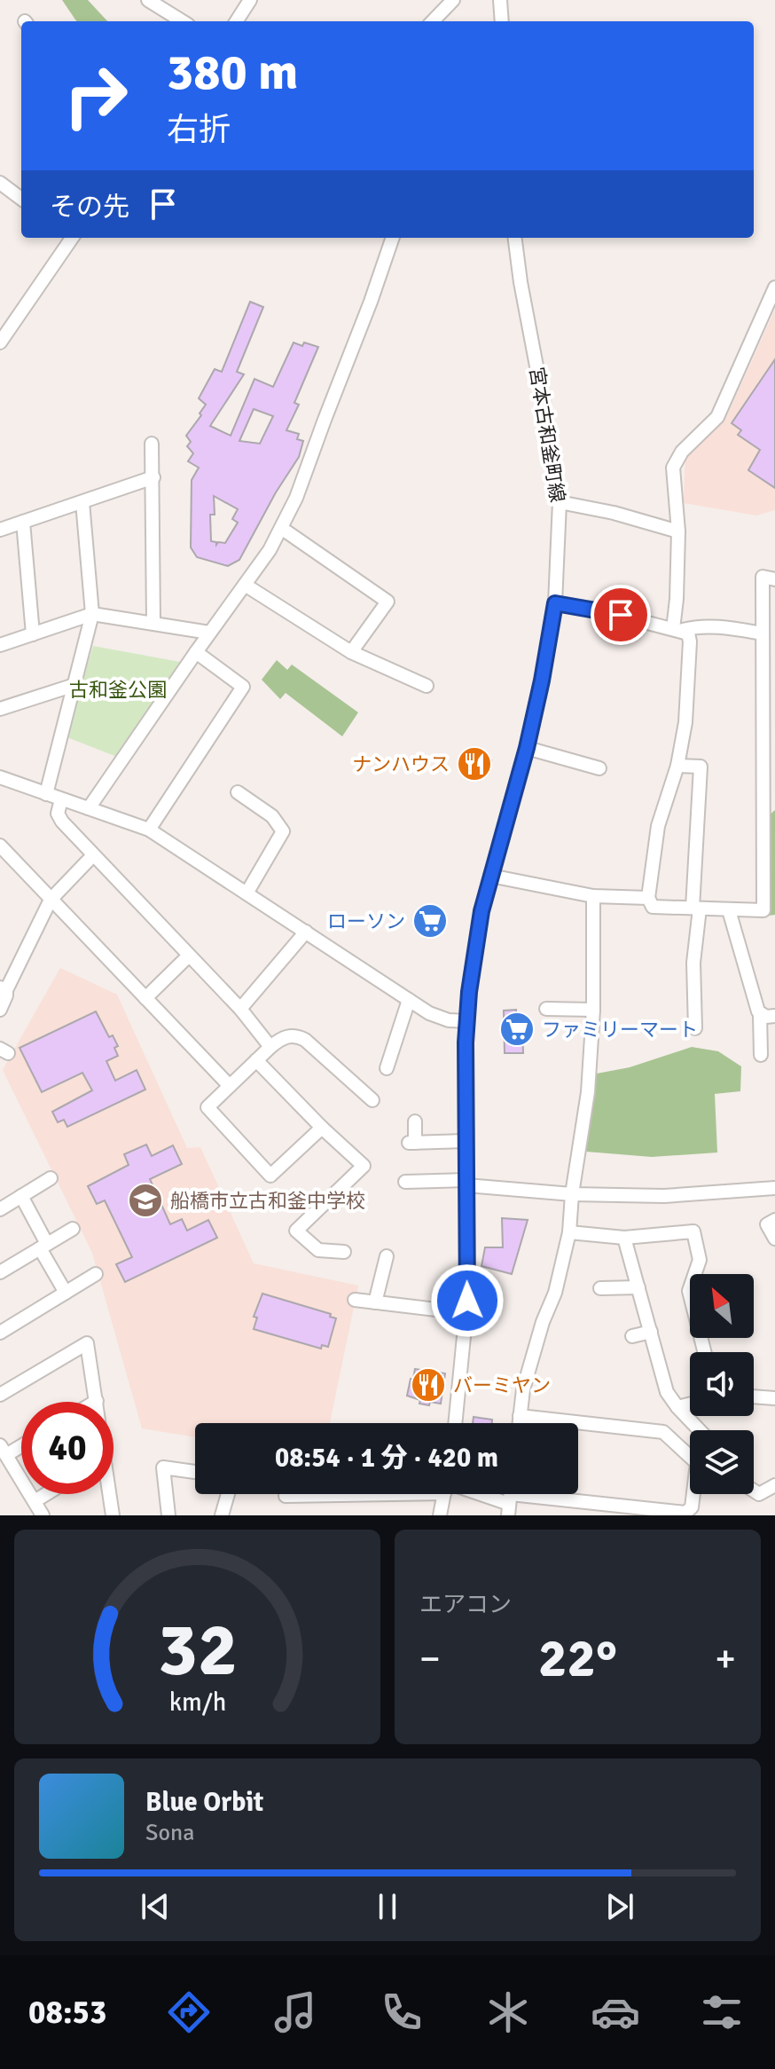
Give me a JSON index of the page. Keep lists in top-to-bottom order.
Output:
{
  "streets": {
    "street": ["宮本古和釜町線"]
  },
  "parks": ["古和釜公園"],
  "places": {
    "restaurant": ["ナンハウス", "バーミヤン"],
    "supermarket": ["ローソン", "ファミリーマート"],
    "school or university": ["船橋市立古和釜中学校"]
  },
  "north": "top left",
  "page": {
    "turn": ["380 m", "右折"],
    "then": "その先",
    "limit": "40",
    "trip": "08:54 · 1 分 · 420 m",
    "tile": "エアコン",
    "heat": ["−", "22°", "+"],
    "song": ["Blue Orbit", "Sona"],
    "tabs": "08:53",
    "gauge": ["32", "km/h"]
  }
}
